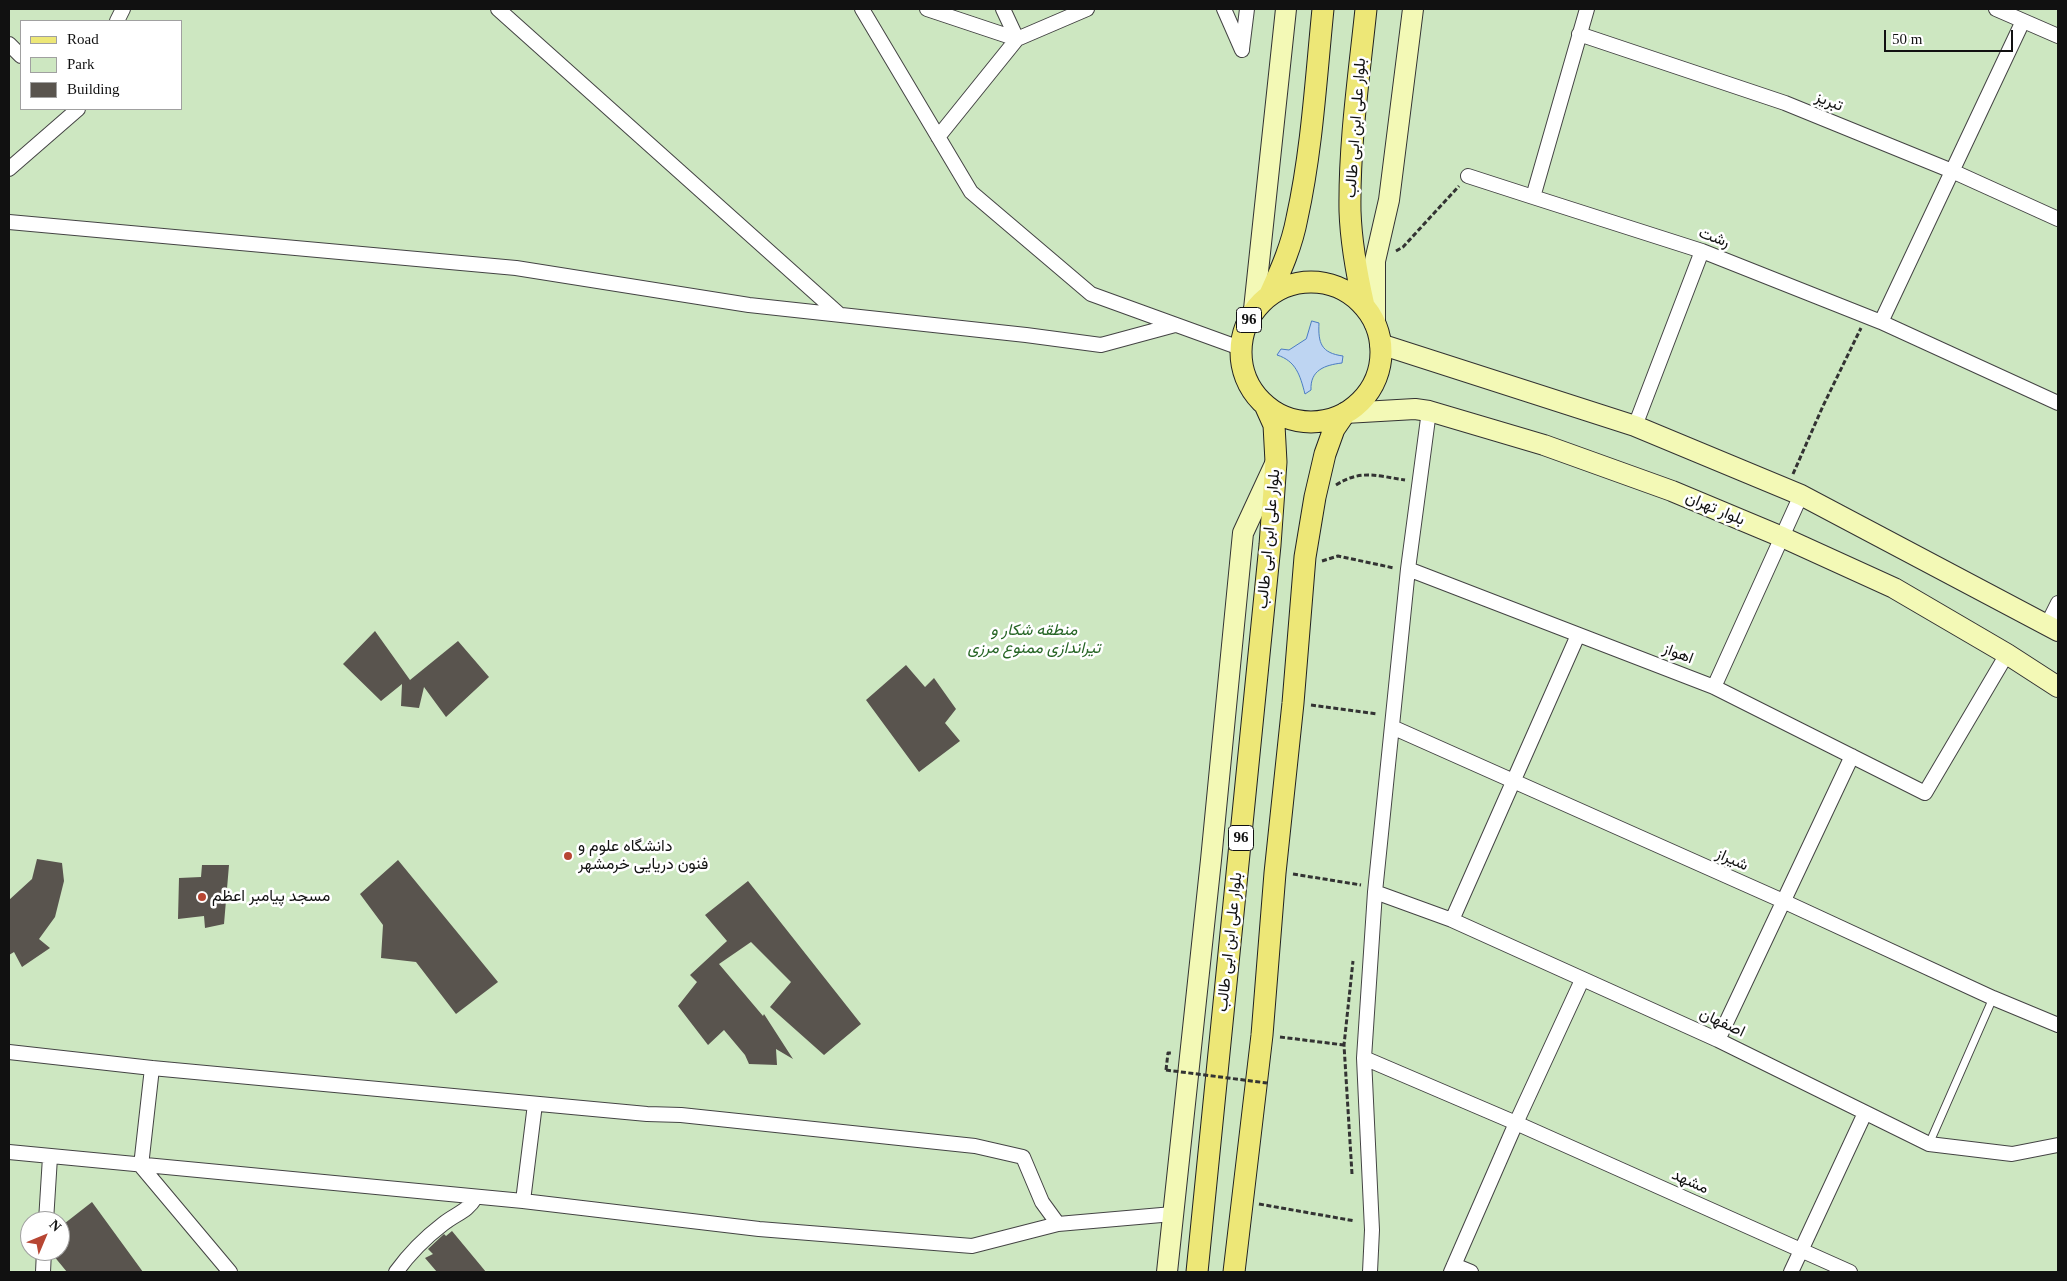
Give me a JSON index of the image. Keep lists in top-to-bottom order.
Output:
{
  "streets": {
    "main road": ["بلوار علی ابن ابی طالب", "96"],
    "street": [
      "تبریز",
      "رشت",
      "بلوار تهران",
      "اهواز",
      "شیراز",
      "اصفهان",
      "مشهد"
    ]
  },
  "crossings": [
    ["بلوار علی ابن ابی طالب", "96"],
    ["بلوار علی ابن ابی طالب", "بلوار تهران"],
    ["96", "بلوار تهران"],
    ["بلوار تهران", "اهواز"]
  ],
  "parks": ["منطقه شکار و تیراندازی ممنوع مرزی"],
  "places": ["دانشگاه علوم و فنون دریایی خرمشهر", "مسجد پیامبر اعظم"],
  "legend": ["Road", "Park", "Building"],
  "scale_bar": "50 m",
  "north": "top right"
}
